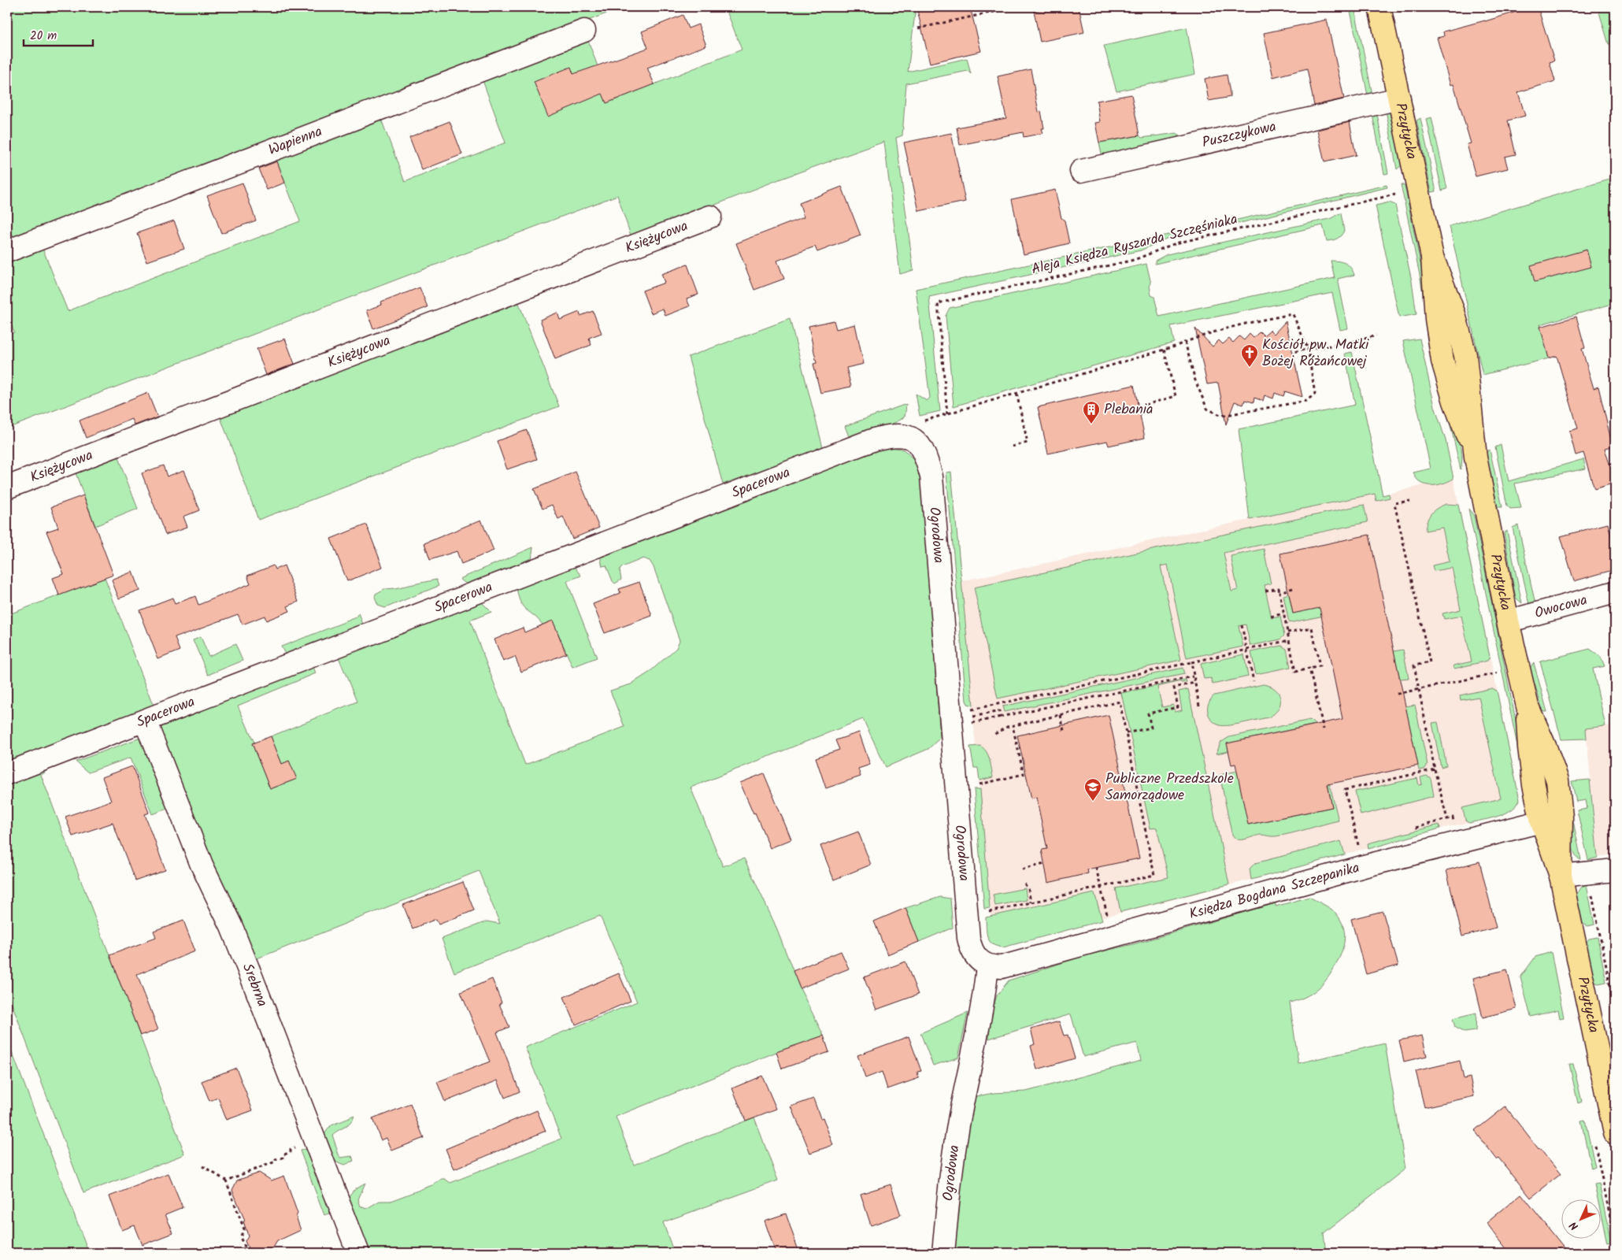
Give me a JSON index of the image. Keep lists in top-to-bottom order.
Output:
{
  "streets": {
    "main road": ["Przytycka"],
    "street": [
      "Puszczykowa",
      "Wapienna",
      "Księżycowa",
      "Spacerowa",
      "Ogrodowa",
      "Owocowa",
      "Księdza Bogdana Szczepanika",
      "Srebrna"
    ],
    "path": ["Aleja Księdza Ryszarda Szczęśniaka"]
  },
  "crossings": [
    ["Przytycka", "Puszczykowa"],
    ["Przytycka", "Owocowa"],
    ["Przytycka", "Księdza Bogdana Szczepanika"],
    ["Spacerowa", "Ogrodowa"],
    ["Spacerowa", "Srebrna"],
    ["Ogrodowa", "Księdza Bogdana Szczepanika"]
  ],
  "places": {
    "church": ["Kościół pw. Matki Bożej Różańcowej"],
    "building": ["Plebania"],
    "school or university": ["Publiczne Przedszkole Samorządowe"]
  },
  "scale_bar": "20 m",
  "north": "bottom left"
}
